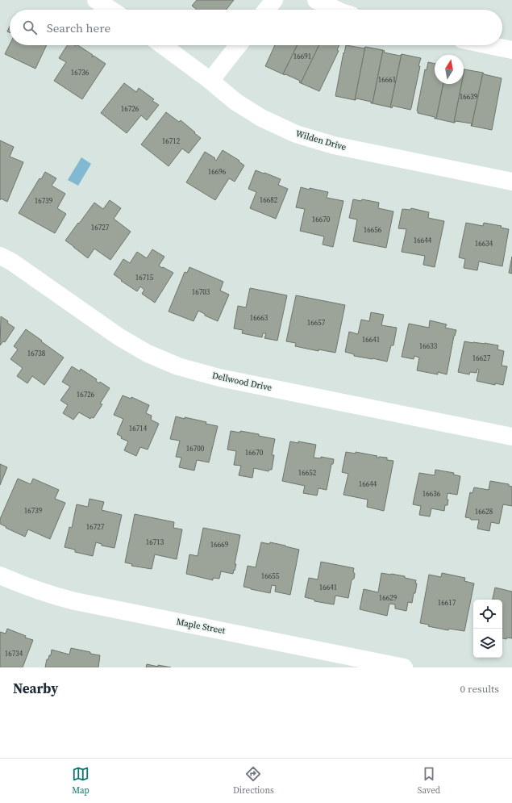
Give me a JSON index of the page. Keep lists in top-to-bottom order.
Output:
{
  "streets": {
    "street": ["Wilden Drive", "Dellwood Drive", "Maple Street"]
  },
  "house_numbers": [
    "16691",
    "16736",
    "16661",
    "16639",
    "16726",
    "16712",
    "16696",
    "16682",
    "16739",
    "16670",
    "16727",
    "16656",
    "16644",
    "16634",
    "16715",
    "16703",
    "16663",
    "16657",
    "16641",
    "16633",
    "16738",
    "16627",
    "16726",
    "16714",
    "16700",
    "16670",
    "16652",
    "16644",
    "16636",
    "16739",
    "16628",
    "16727",
    "16713",
    "16669",
    "16655",
    "16641",
    "16629",
    "16617",
    "16734"
  ],
  "north": "top",
  "page": {
    "search": "Search here",
    "heading": ["Nearby", "0 results"],
    "nav": ["Map", "Directions", "Saved"]
  }
}
